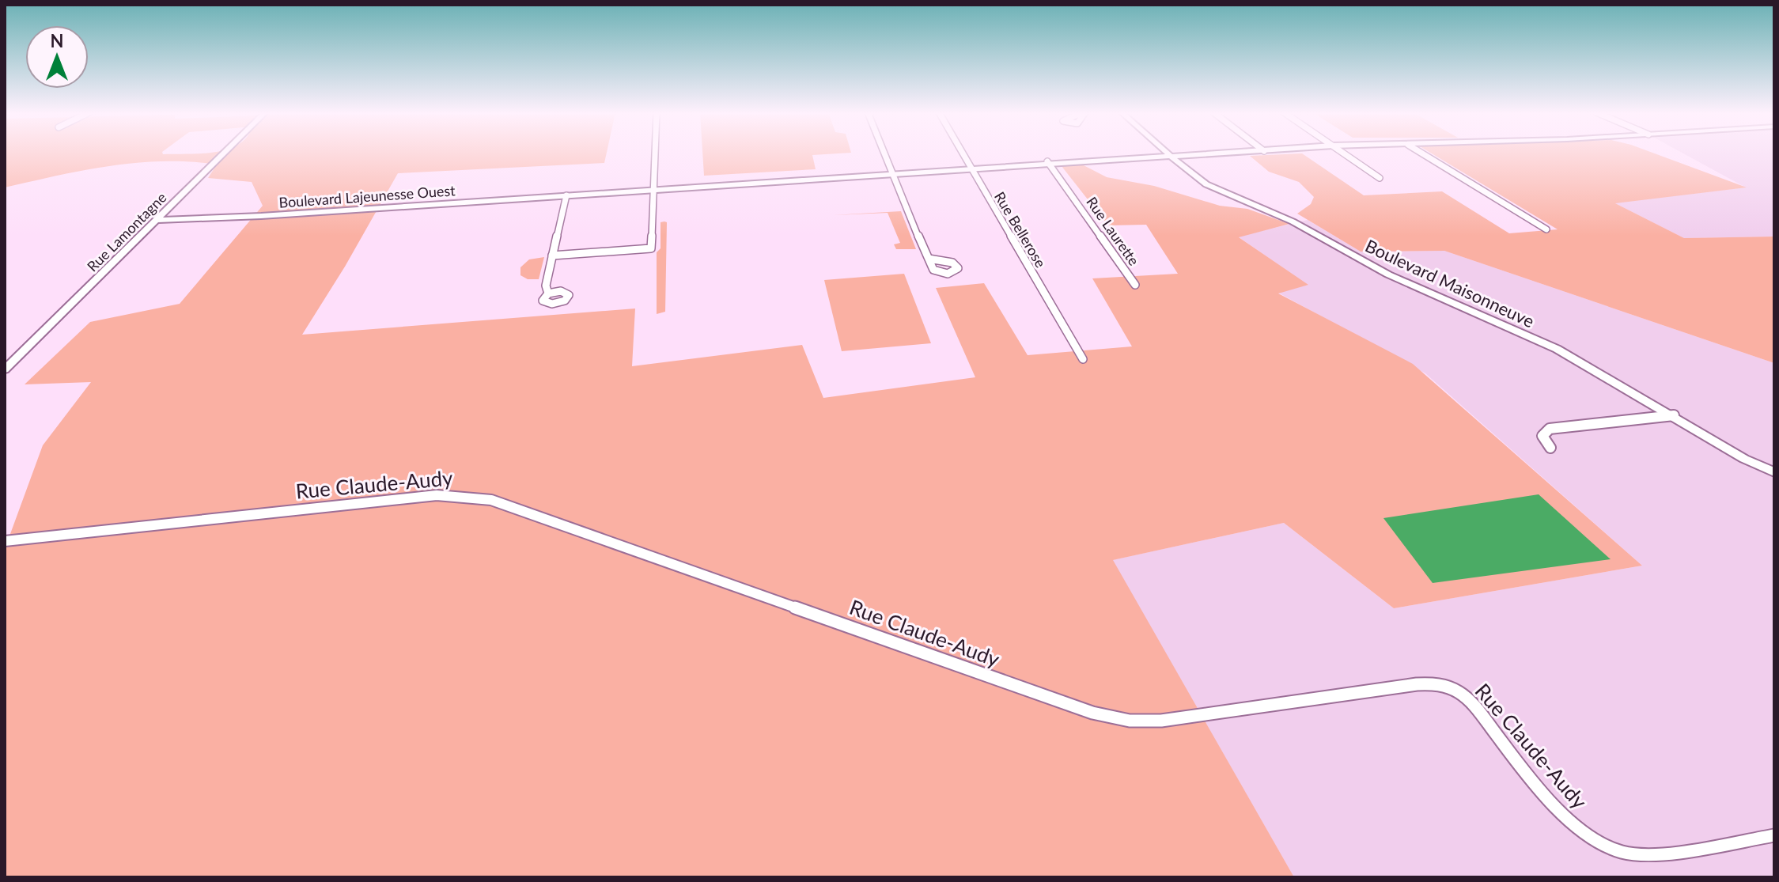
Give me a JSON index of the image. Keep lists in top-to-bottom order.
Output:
{
  "streets": {
    "street": [
      "Boulevard Lajeunesse Ouest",
      "Rue Bellerose",
      "Rue Laurette",
      "Rue Lamontagne",
      "Boulevard Maisonneuve",
      "Rue Claude-Audy"
    ]
  },
  "crossings": [
    ["Boulevard Lajeunesse Ouest", "Rue Bellerose"],
    ["Boulevard Lajeunesse Ouest", "Rue Laurette"],
    ["Boulevard Lajeunesse Ouest", "Rue Lamontagne"],
    ["Boulevard Lajeunesse Ouest", "Boulevard Maisonneuve"]
  ],
  "north": "top"
}
